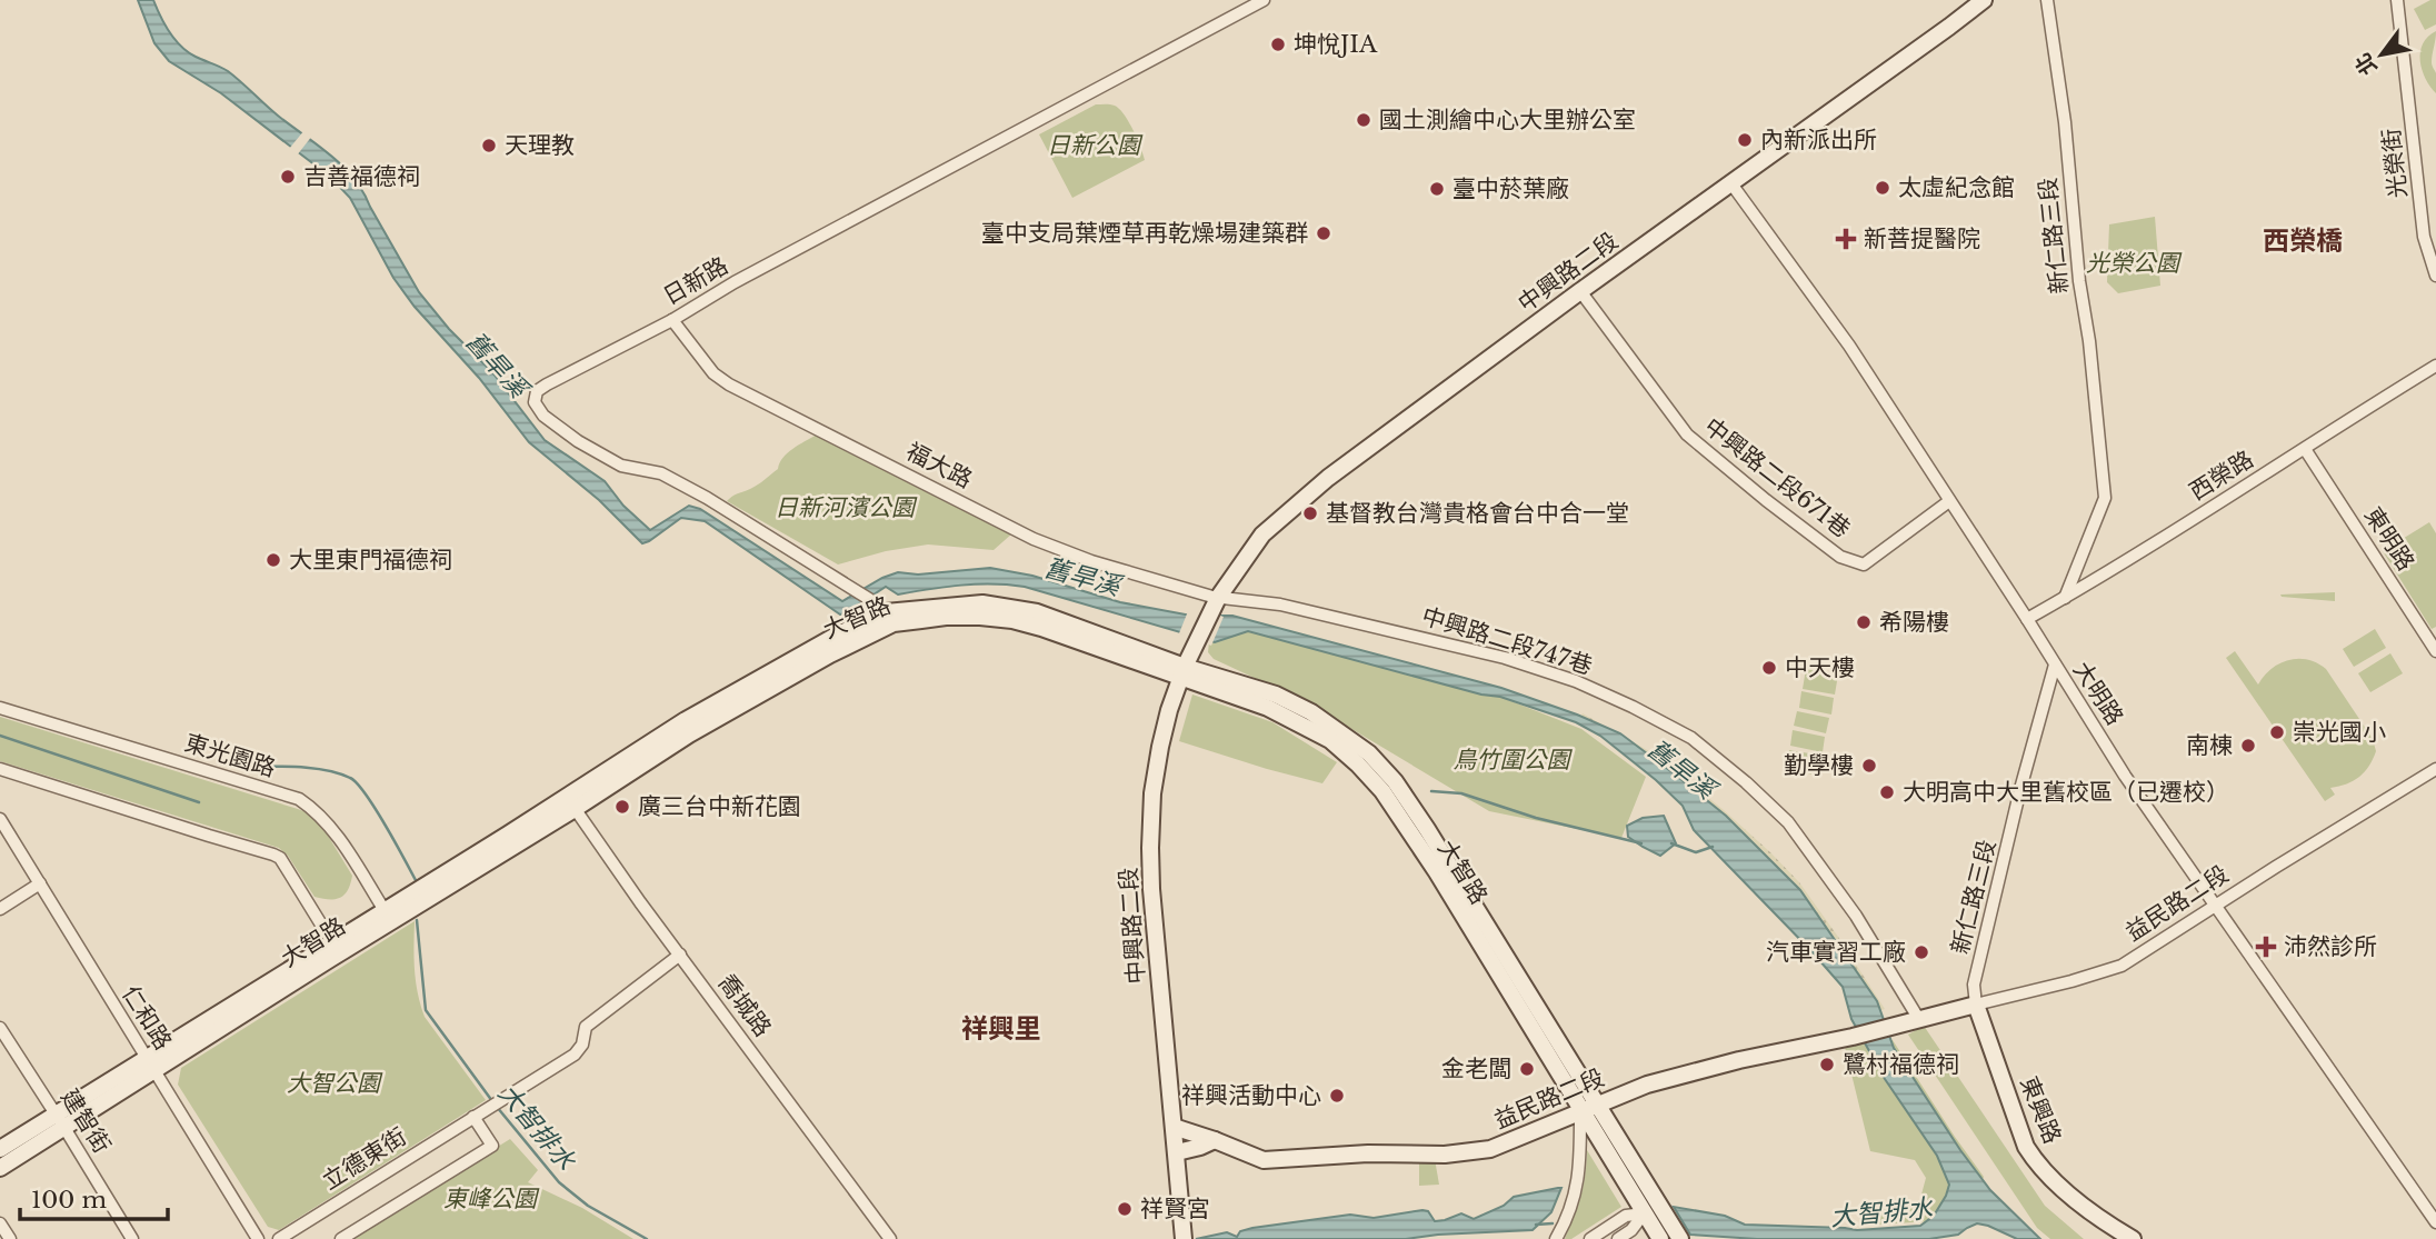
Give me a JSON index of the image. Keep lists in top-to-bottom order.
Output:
{
  "streets": {
    "street": [
      "光榮街",
      "新仁路三段",
      "中興路二段",
      "日新路",
      "福大路",
      "西榮路",
      "中興路二段671巷",
      "東明路",
      "大智路",
      "中興路二段747巷",
      "大明路",
      "東光園路",
      "益民路二段",
      "喬城路",
      "仁和路",
      "東興路",
      "建智街",
      "立德東街"
    ]
  },
  "crossings": [
    ["新仁路三段", "西榮路"],
    ["新仁路三段", "大明路"],
    ["新仁路三段", "益民路二段"],
    ["新仁路三段", "東興路"],
    ["中興路二段", "福大路"],
    ["中興路二段", "中興路二段671巷"],
    ["中興路二段", "大智路"],
    ["中興路二段", "中興路二段747巷"],
    ["中興路二段", "大明路"],
    ["中興路二段", "益民路二段"],
    ["日新路", "福大路"],
    ["日新路", "大智路"],
    ["福大路", "中興路二段747巷"],
    ["西榮路", "東明路"],
    ["西榮路", "大明路"],
    ["中興路二段671巷", "大明路"],
    ["大智路", "東光園路"],
    ["大智路", "益民路二段"],
    ["大智路", "喬城路"],
    ["大智路", "仁和路"],
    ["大智路", "建智街"],
    ["中興路二段747巷", "益民路二段"],
    ["大明路", "益民路二段"],
    ["益民路二段", "東興路"],
    ["喬城路", "立德東街"]
  ],
  "districts": ["西榮橋", "祥興里"],
  "water": ["舊旱溪", "大智排水"],
  "parks": [
    "日新公園",
    "光榮公園",
    "日新河濱公園",
    "鳥竹圍公園",
    "大智公園",
    "東峰公園"
  ],
  "places": {
    "other": [
      "坤悅JIA",
      "國土測繪中心大里辦公室",
      "內新派出所",
      "天理教",
      "吉善福德祠",
      "太虛紀念館",
      "臺中菸葉廠",
      "臺中支局葉煙草再乾燥場建築群",
      "基督教台灣貴格會台中合一堂",
      "大里東門福德祠",
      "希陽樓",
      "中天樓",
      "崇光國小",
      "南棟",
      "勤學樓",
      "大明高中大里舊校區（已遷校）",
      "廣三台中新花園",
      "汽車實習工廠",
      "鷺村福德祠",
      "金老闆",
      "祥興活動中心",
      "祥賢宮"
    ],
    "health": ["新菩提醫院", "沛然診所"]
  },
  "scale_bar": "100 m",
  "north": "bottom left"
}
